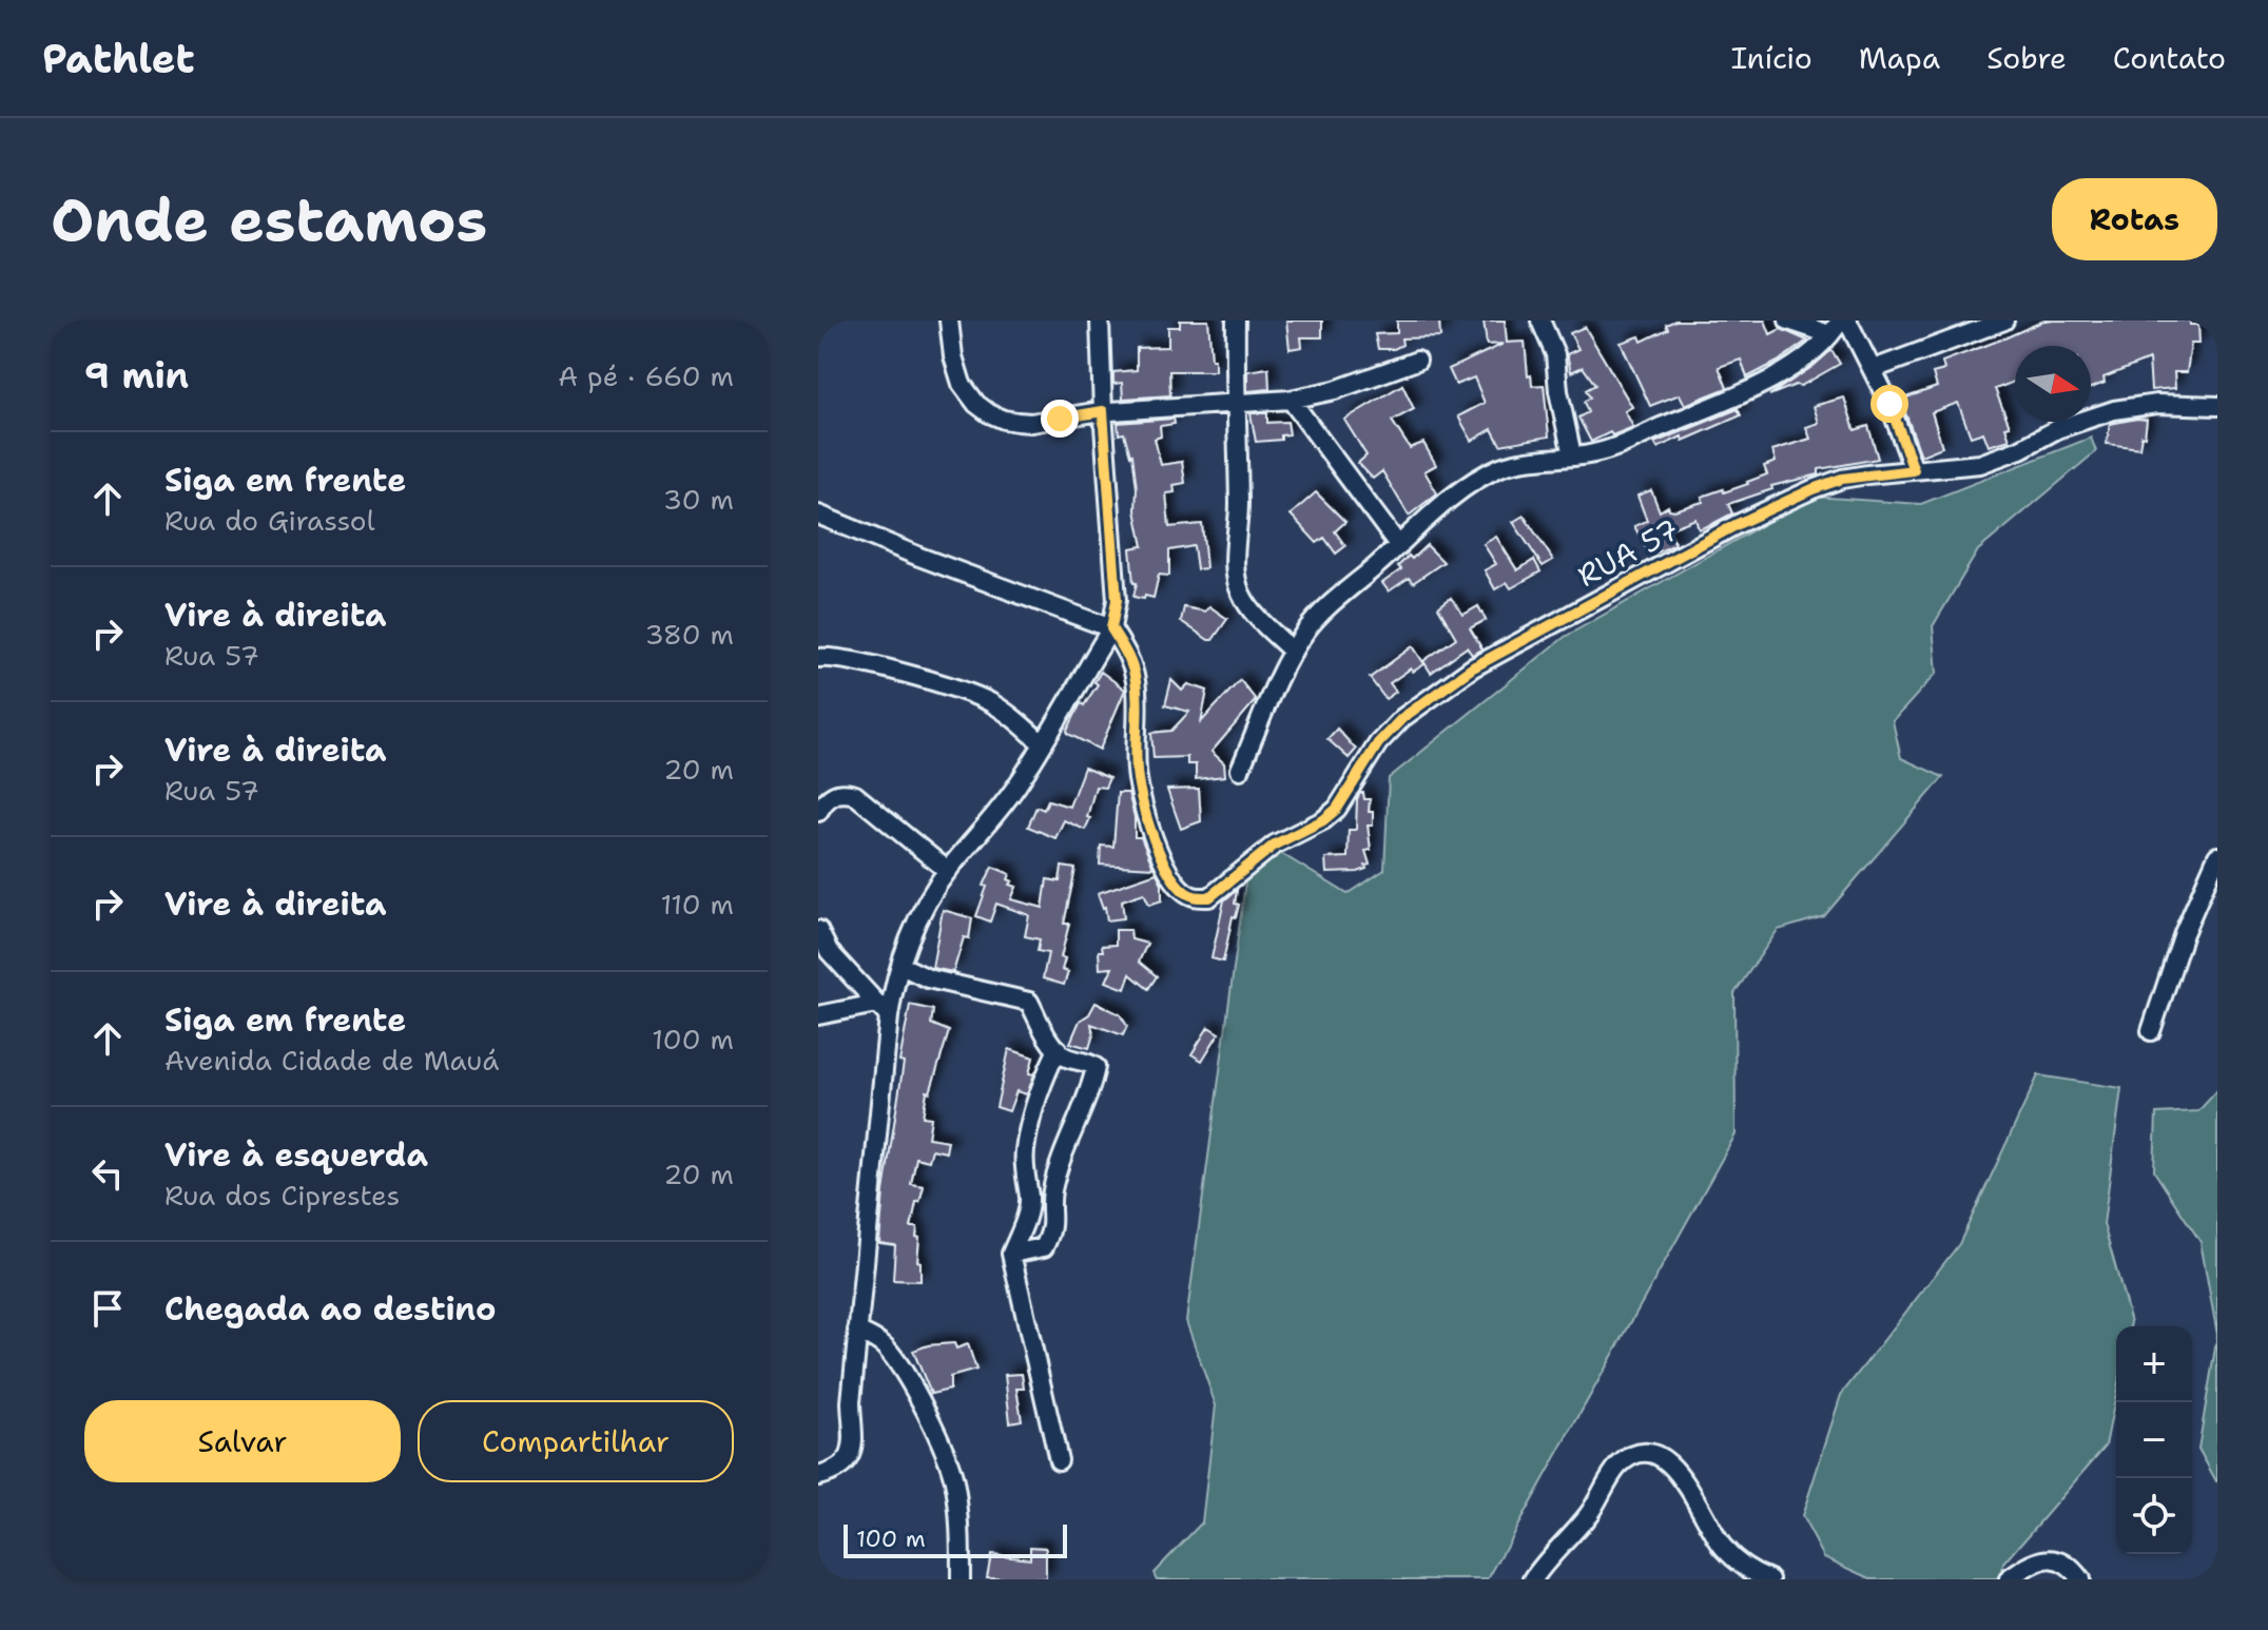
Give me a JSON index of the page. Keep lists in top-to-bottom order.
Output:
{
  "streets": {
    "street": ["RUA 57"]
  },
  "scale_bar": "100 m",
  "north": "right",
  "page": {
    "header": "Pathlet",
    "nav": [
      "Início",
      "Mapa",
      "Sobre",
      "Contato"
    ],
    "buttons": [
      "Rotas",
      ["Salvar", "Compartilhar"]
    ],
    "title": "Onde estamos",
    "heading": ["9 min", "A pé · 660 m"],
    "list": [
      ["Siga em frente", "Rua do Girassol", "30 m"],
      ["Vire à direita", "Rua 57", "380 m"],
      ["Vire à direita", "Rua 57", "20 m"],
      ["Vire à direita", "110 m"],
      ["Siga em frente", "Avenida Cidade de Mauá", "100 m"],
      ["Vire à esquerda", "Rua dos Ciprestes", "20 m"],
      "Chegada ao destino"
    ],
    "map_buttons": ["+", "−"],
    "scale": "100 m"
  }
}
